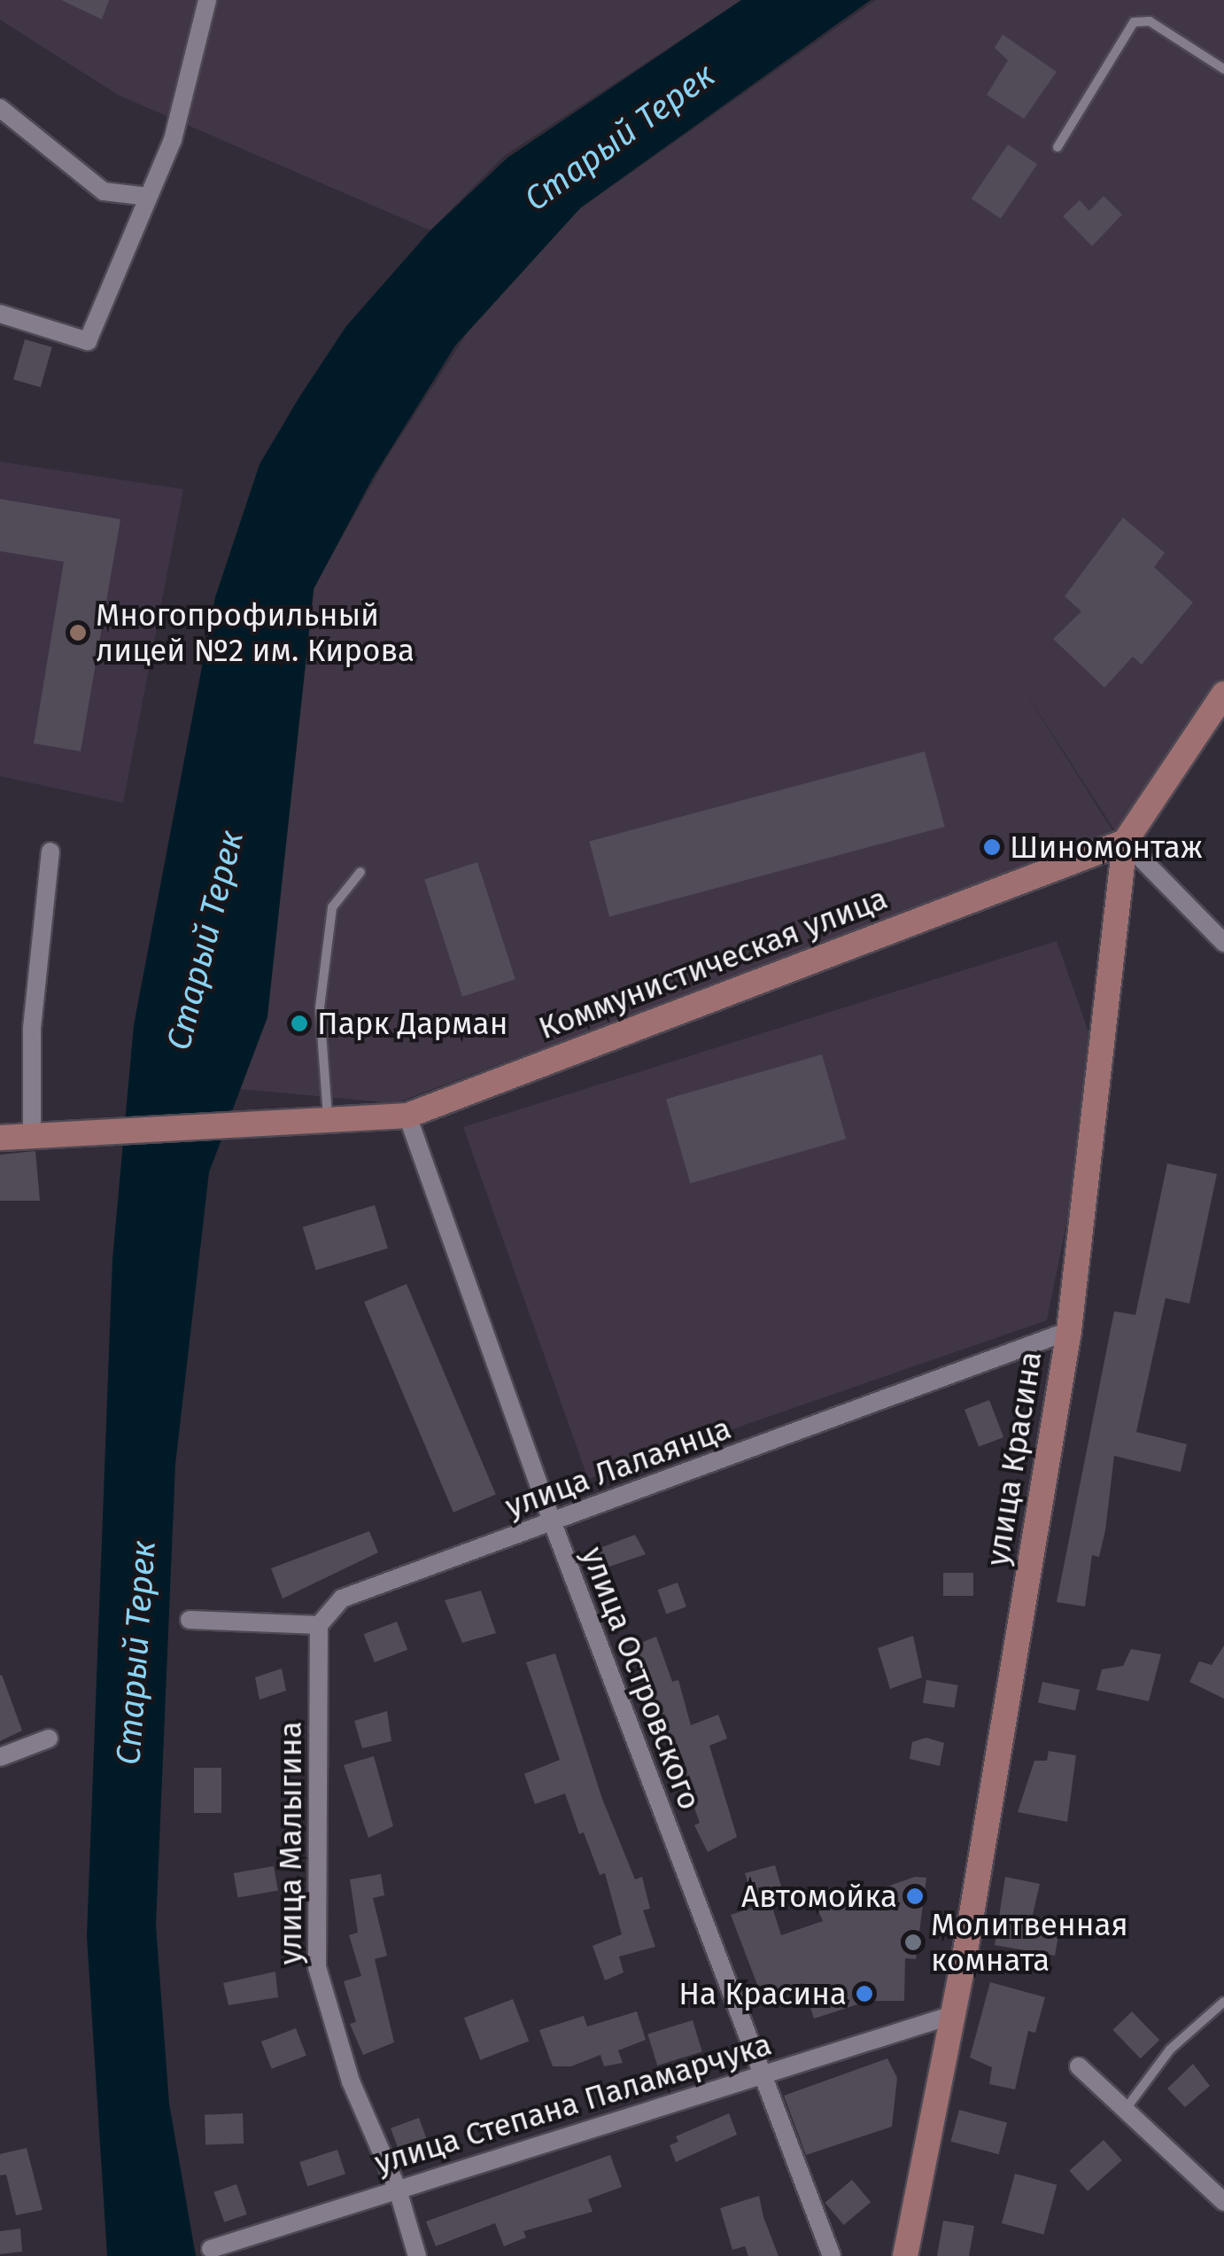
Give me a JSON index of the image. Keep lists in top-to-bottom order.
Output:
{
  "streets": {
    "street": [
      "Коммунистическая улица",
      "улица Красина",
      "улица Лалаянца",
      "улица Островского",
      "улица Малыгина",
      "улица Степана Паламарчука"
    ]
  },
  "crossings": [
    ["Коммунистическая улица", "улица Красина"],
    ["Коммунистическая улица", "улица Островского"],
    ["улица Красина", "улица Лалаянца"],
    ["улица Красина", "улица Степана Паламарчука"],
    ["улица Лалаянца", "улица Островского"],
    ["улица Лалаянца", "улица Малыгина"],
    ["улица Островского", "улица Степана Паламарчука"],
    ["улица Малыгина", "улица Степана Паламарчука"]
  ],
  "water": ["Старый Терек"],
  "places": [
    "Многопрофильный лицей №2 им. Кирова",
    "Шиномонтаж",
    "Парк Дарман",
    "Автомойка",
    "Молитвенная комната",
    "На Красина"
  ]
}
